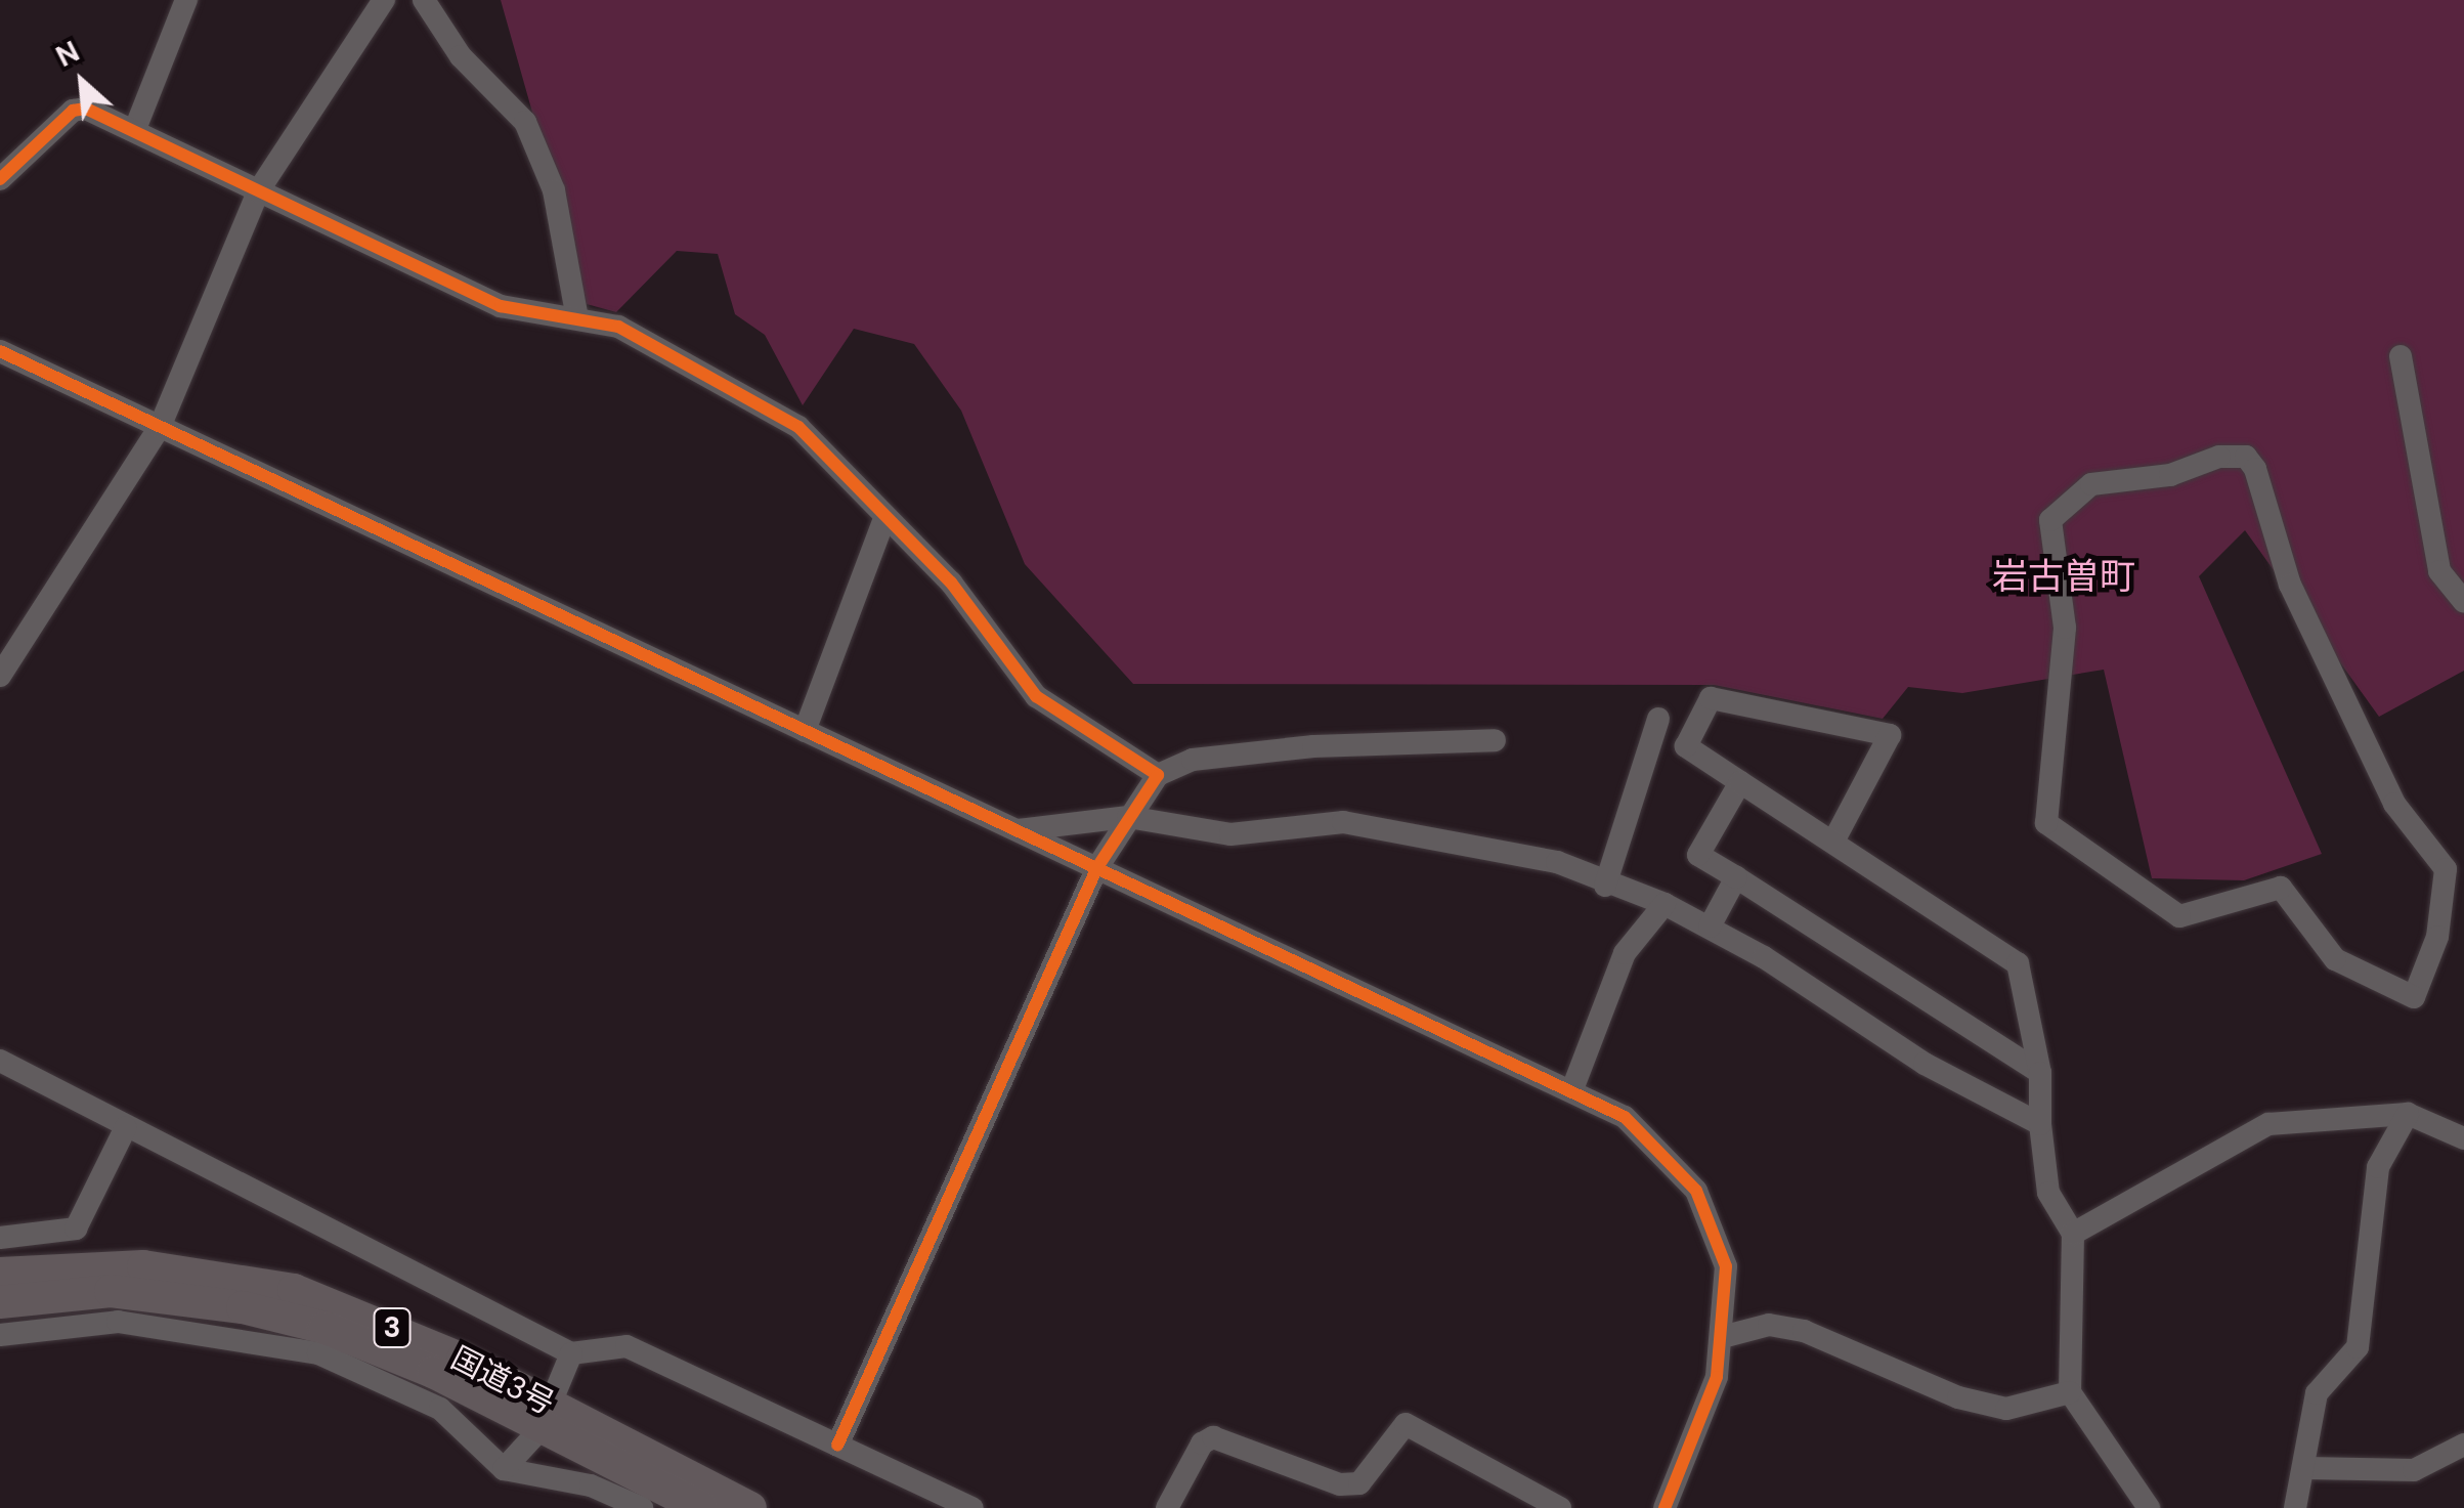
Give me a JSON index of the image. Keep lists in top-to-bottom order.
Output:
{
  "streets": {
    "highway": ["3", "国道3号"]
  },
  "districts": ["岩古曽町"],
  "north": "top left"
}
